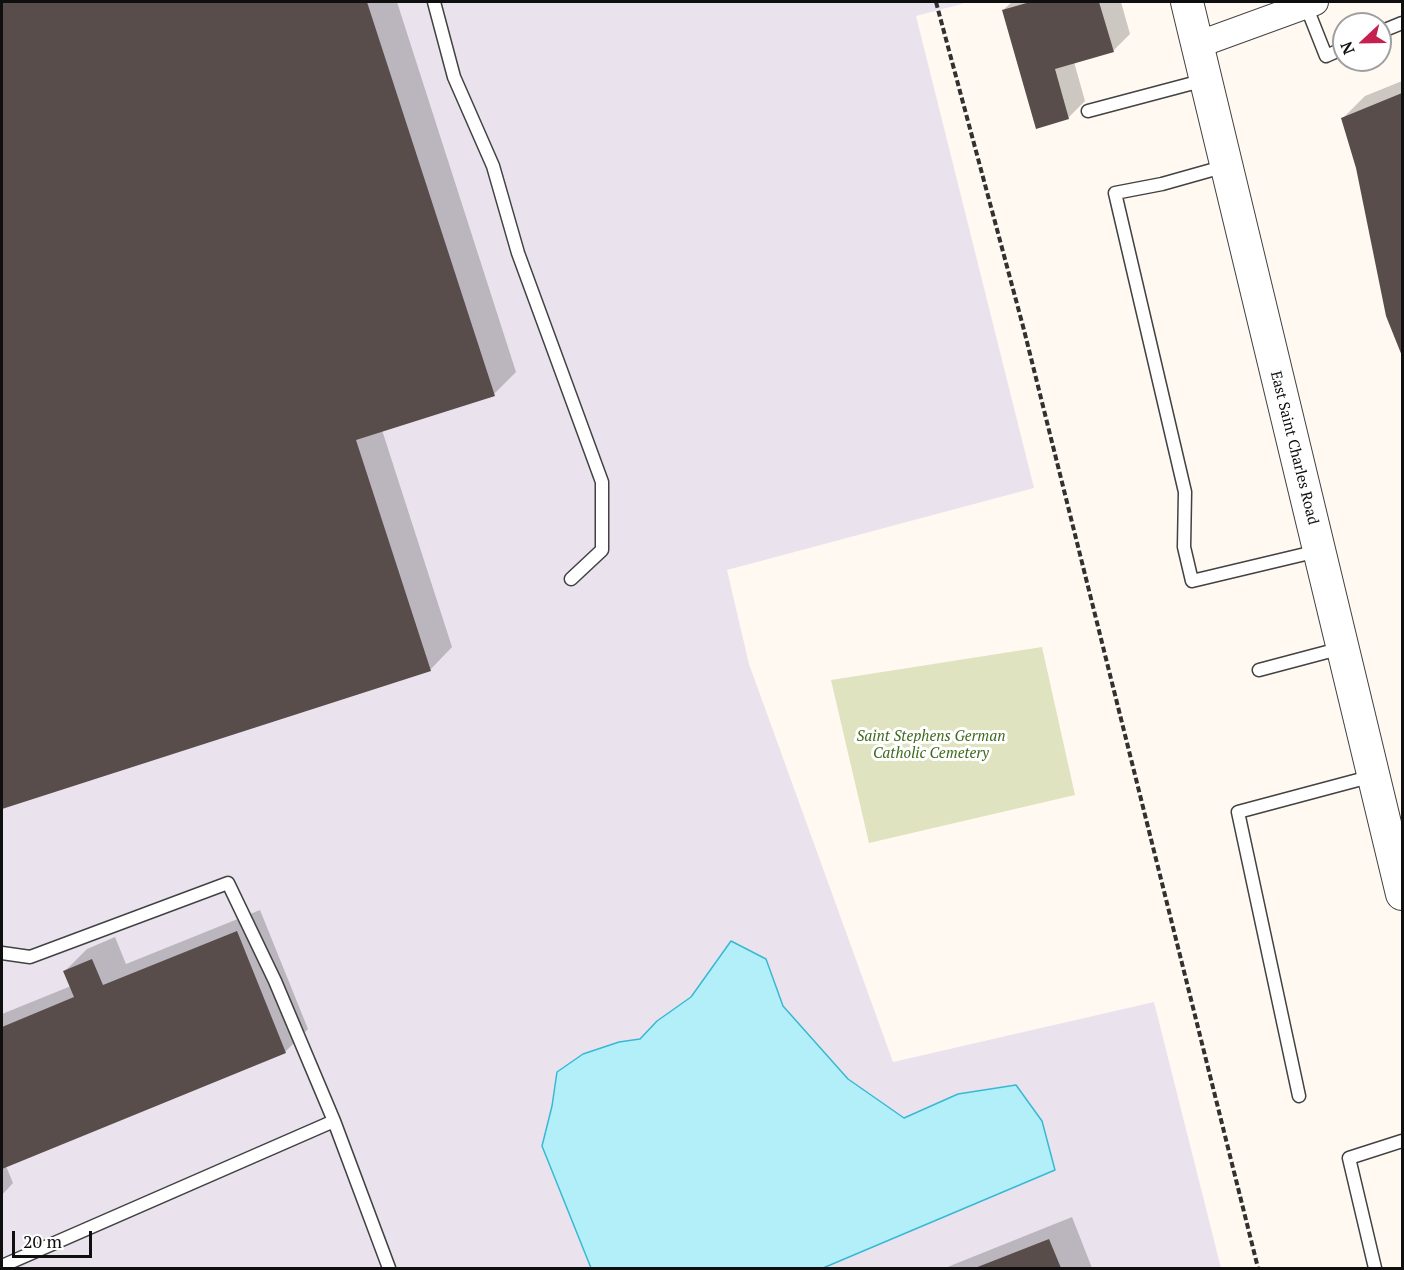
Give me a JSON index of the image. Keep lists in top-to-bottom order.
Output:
{
  "streets": {
    "street": ["East Saint Charles Road"]
  },
  "parks": ["Saint Stephens German Catholic Cemetery"],
  "scale_bar": "20 m",
  "north": "left"
}
